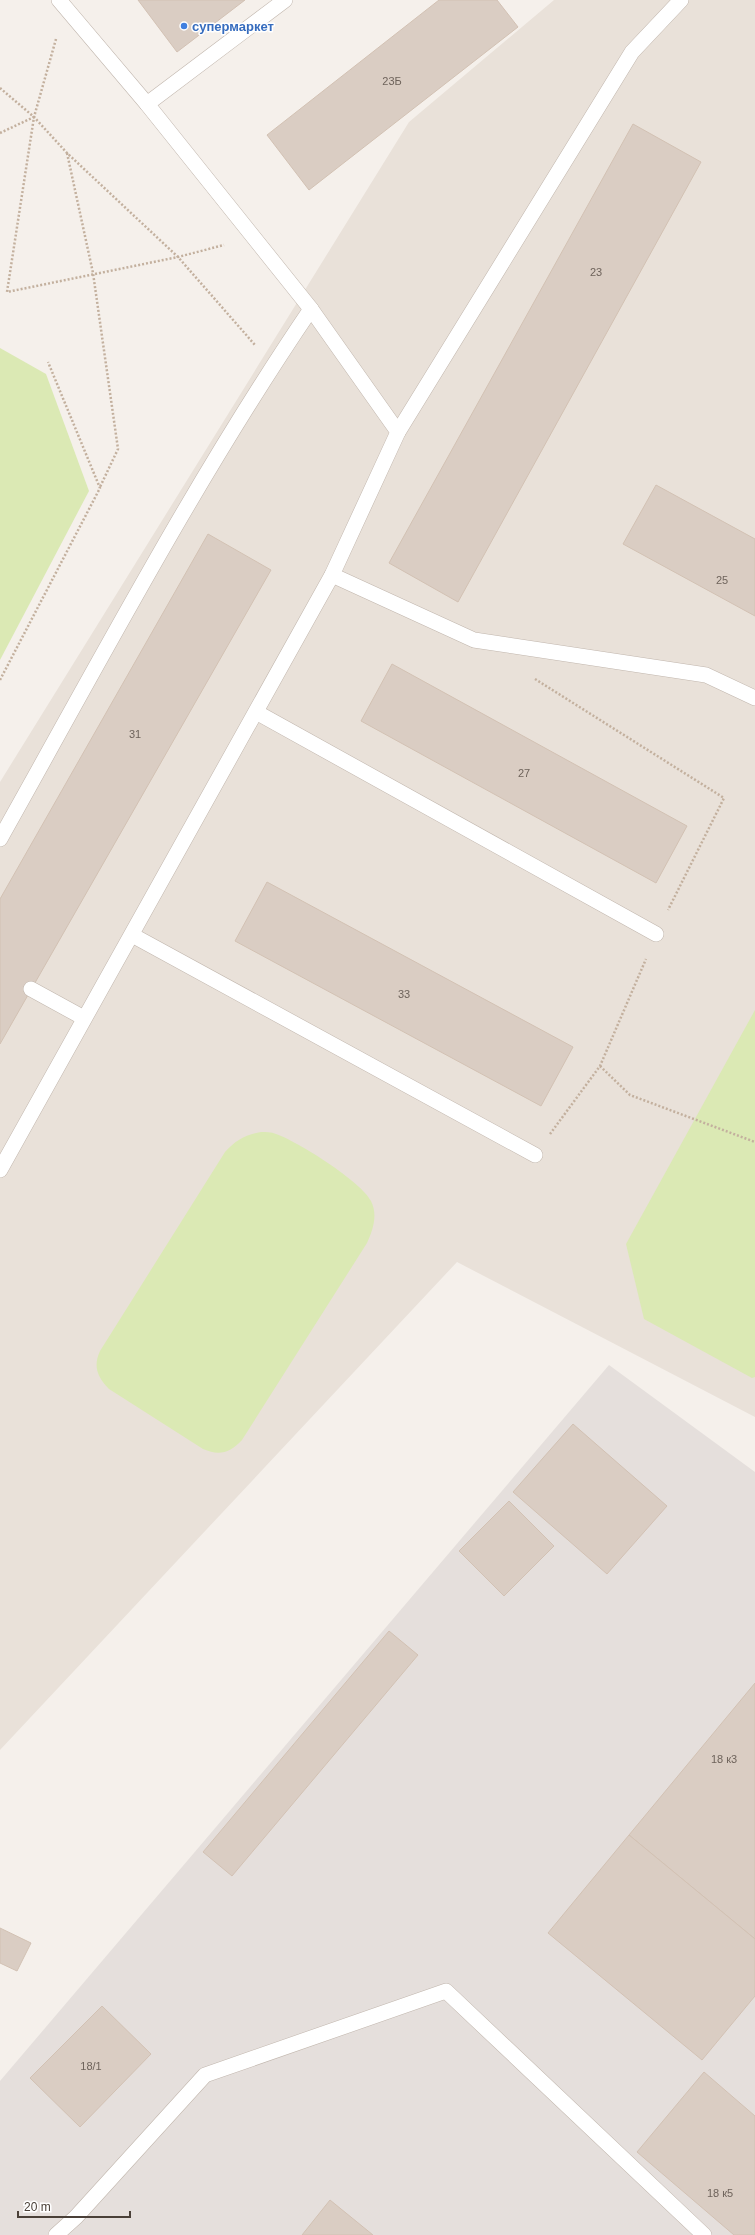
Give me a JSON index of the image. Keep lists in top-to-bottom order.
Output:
{
  "places": ["супермаркет"],
  "house_numbers": [
    "23Б",
    "23",
    "25",
    "31",
    "27",
    "33",
    "18 к3",
    "18/1",
    "18 к5"
  ],
  "scale_bar": "20 m"
}
